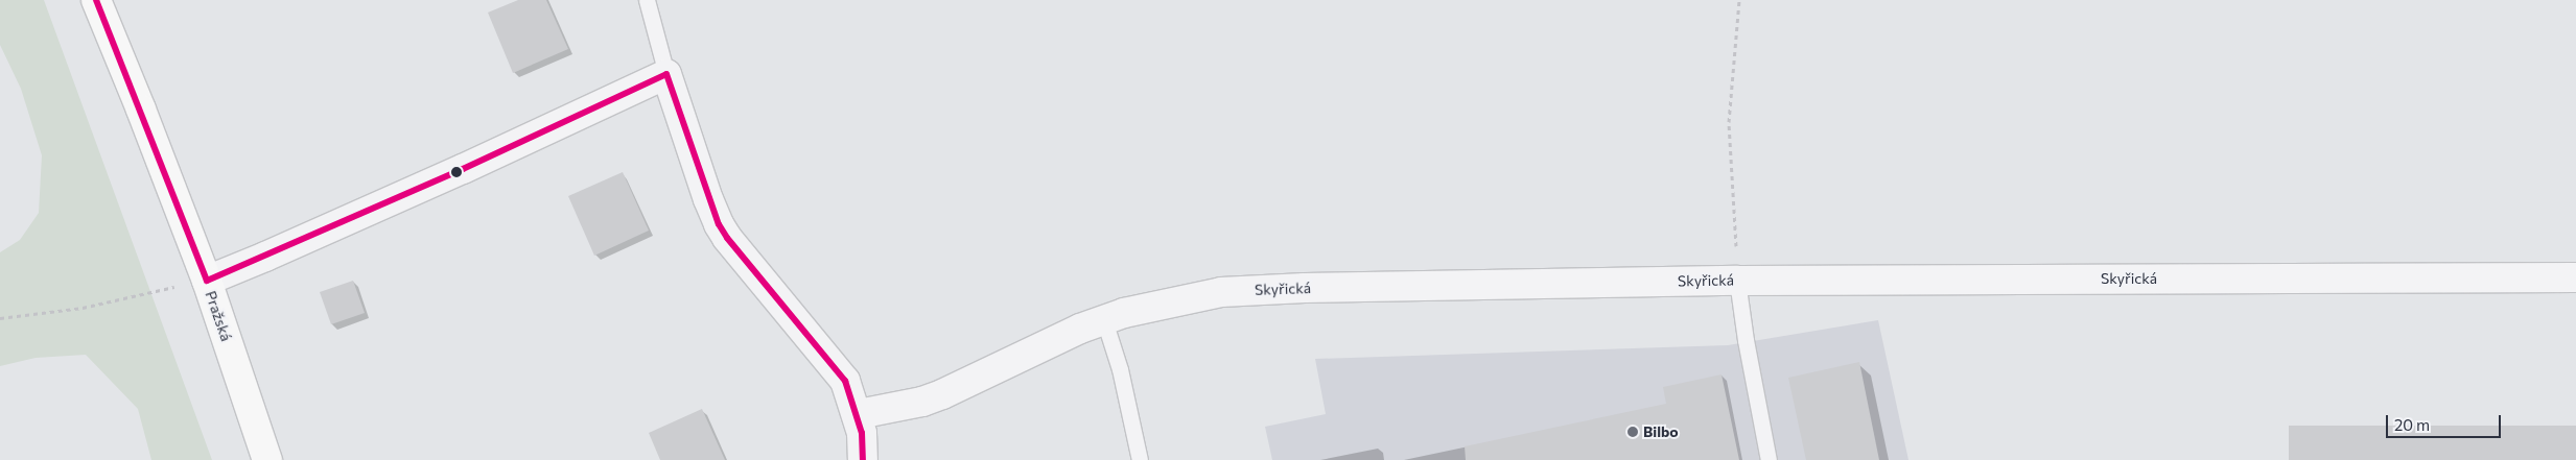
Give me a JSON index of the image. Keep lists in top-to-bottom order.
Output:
{
  "streets": {
    "main road": ["Pražská"],
    "street": ["Skyřická"]
  },
  "places": ["Bilbo"],
  "scale_bar": "20 m"
}
